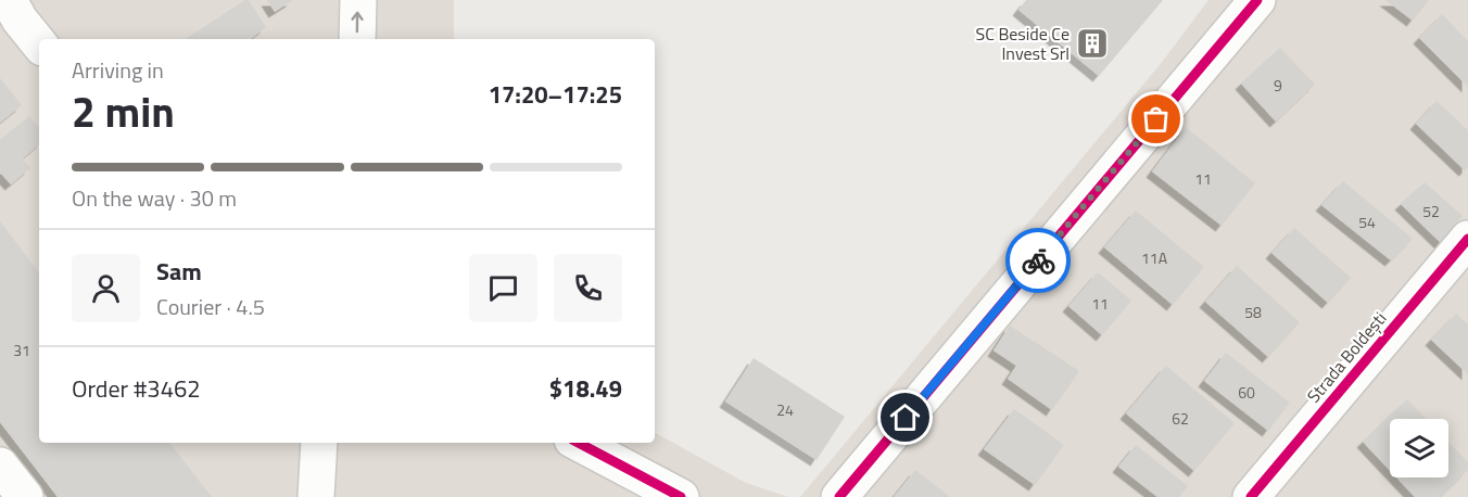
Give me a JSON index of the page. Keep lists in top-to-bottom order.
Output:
{
  "streets": {
    "street": ["Strada Boldești"]
  },
  "places": {
    "building": ["SC Beside Ce Invest Srl"]
  },
  "house_numbers": [
    "9",
    "11",
    "52",
    "54",
    "11A",
    "11",
    "58",
    "31",
    "60",
    "24",
    "62"
  ],
  "page": {
    "heading": ["2 min", "Arriving in", "17:20–17:25"],
    "panel": [
      "Sam",
      "Courier · 4.5",
      "Order #3462",
      "$18.49"
    ],
    "bar": "On the way · 30 m"
  }
}
